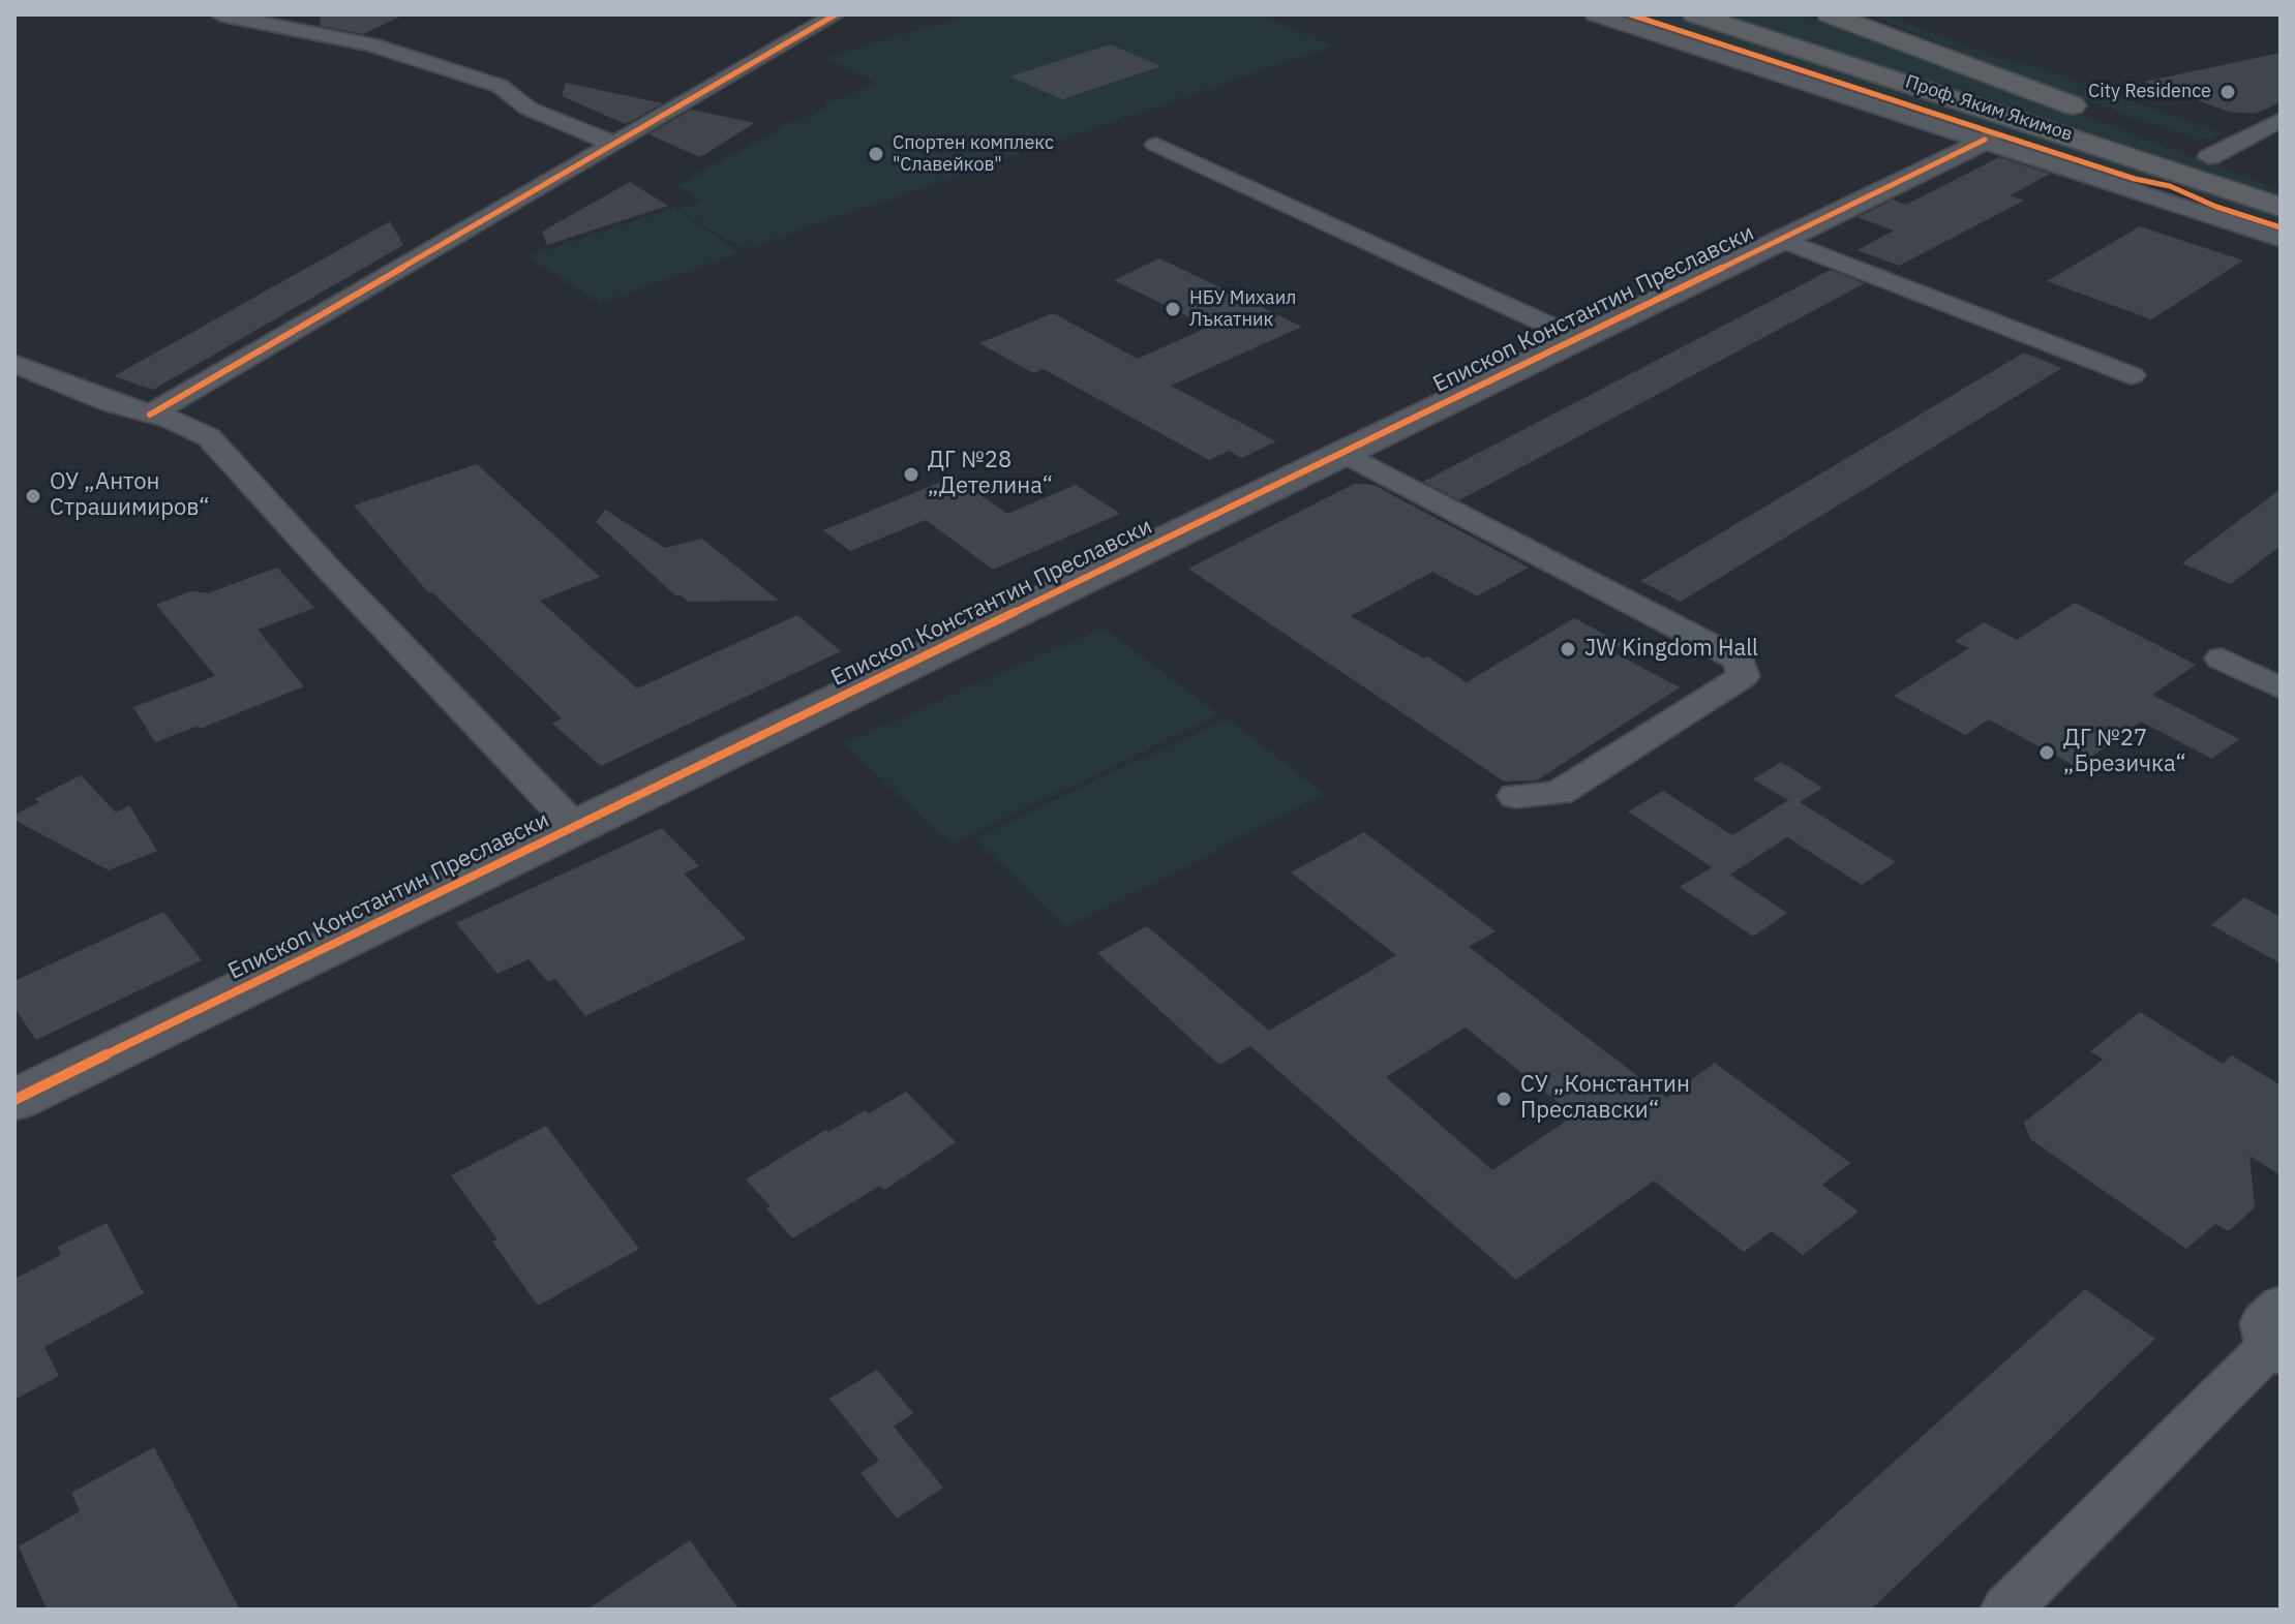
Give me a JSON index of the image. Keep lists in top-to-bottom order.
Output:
{
  "streets": {
    "highway": ["Проф. Яким Якимов"],
    "street": ["Епископ Константин Преславски"]
  },
  "places": [
    "City Residence",
    "Спортен комплекс \"Славейков\"",
    "НБУ Михаил Лъкатник",
    "ДГ №28 „Детелина“",
    "ОУ „Антон Страшимиров“",
    "JW Kingdom Hall",
    "ДГ №27 „Брезичка“",
    "СУ „Константин Преславски“"
  ]
}
